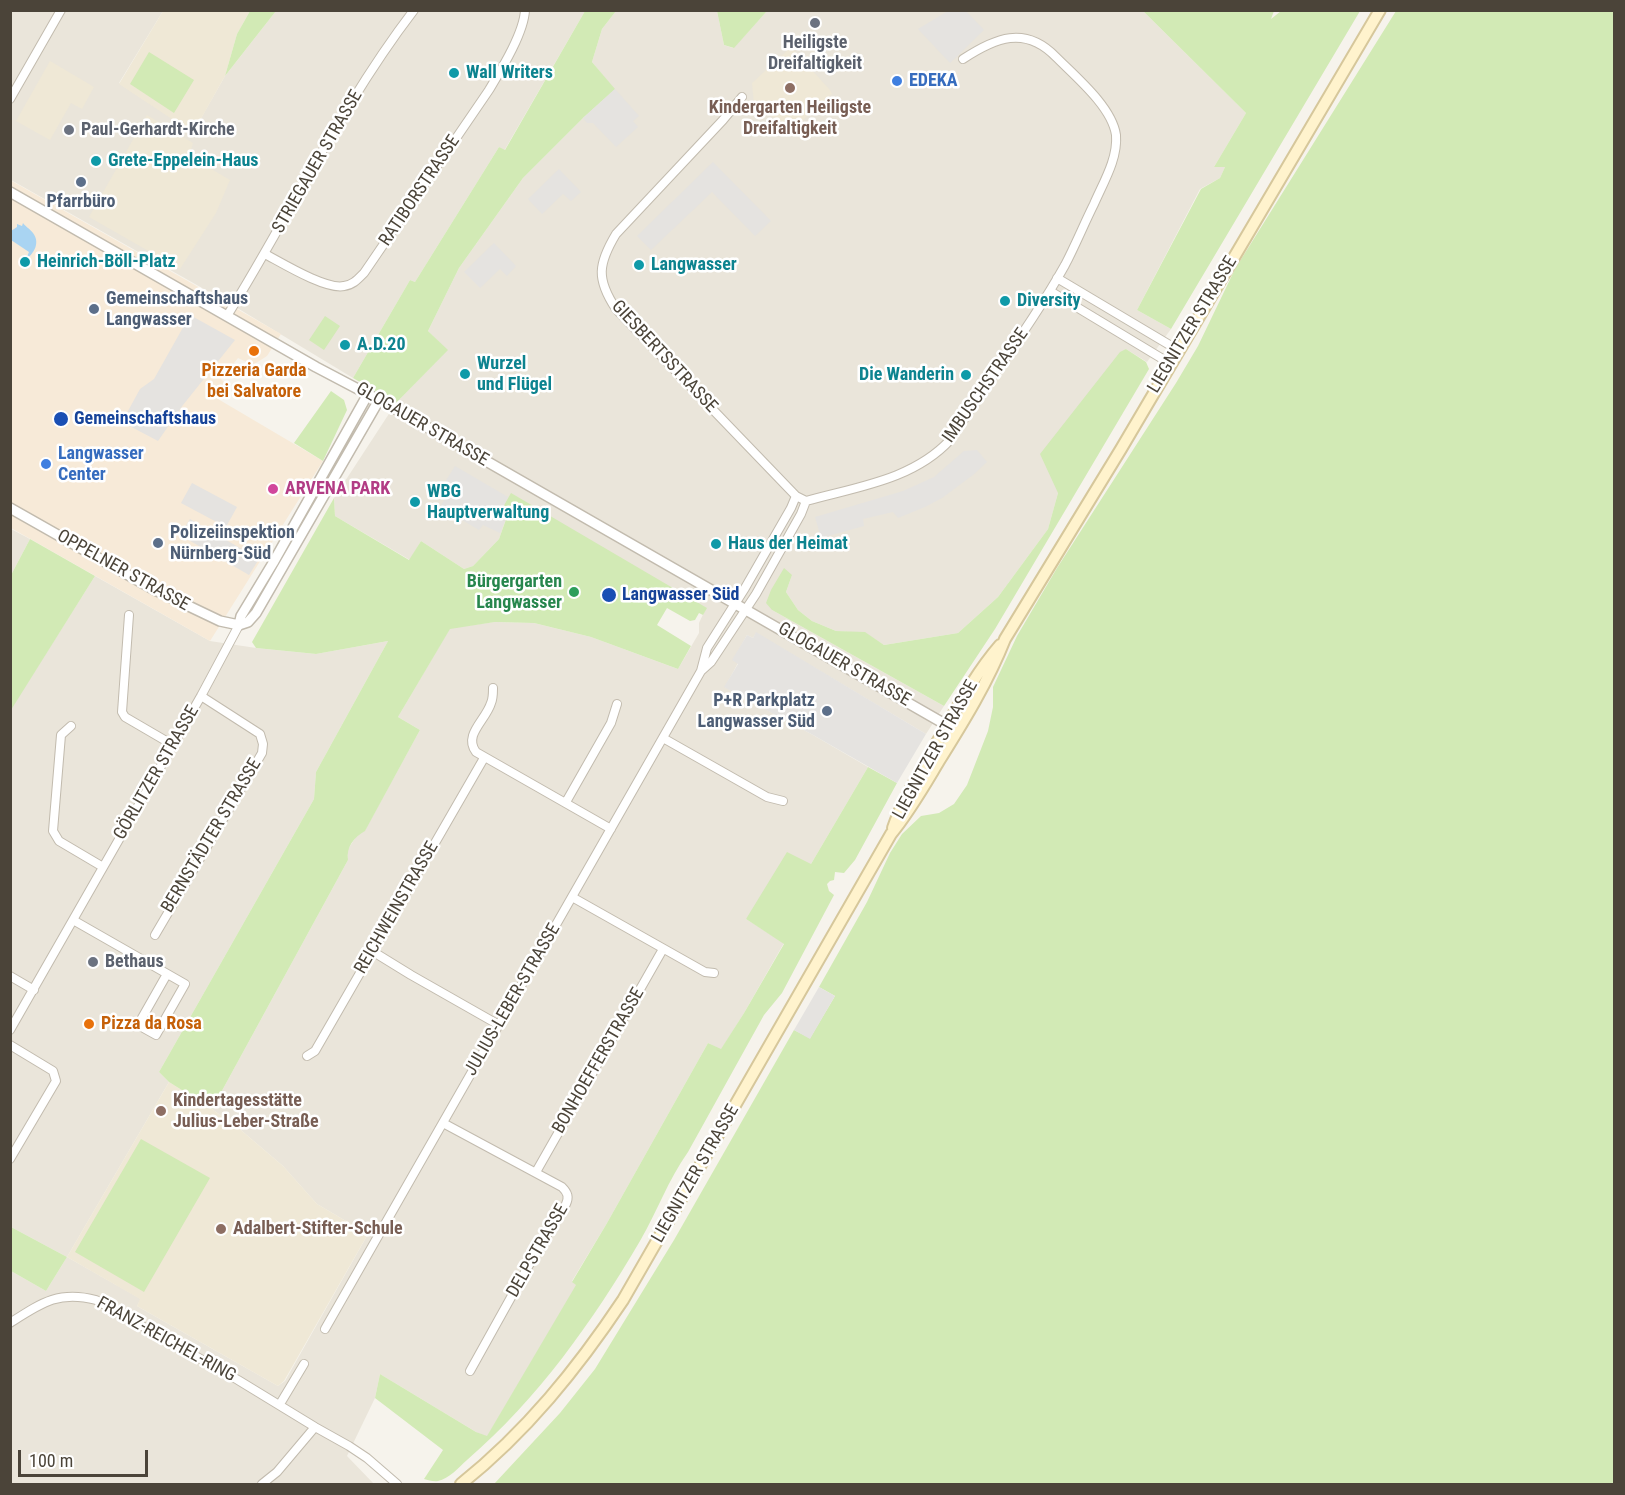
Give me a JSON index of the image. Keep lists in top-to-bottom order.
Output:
{
  "streets": {
    "main road": ["LIEGNITZER STRASSE"],
    "street": [
      "STRIEGAUER STRASSE",
      "RATIBORSTRASSE",
      "GIESBERTSSTRASSE",
      "IMBUSCHSTRASSE",
      "GLOGAUER STRASSE",
      "OPPELNER STRASSE",
      "GÖRLITZER STRASSE",
      "BERNSTÄDTER STRASSE",
      "REICHWEINSTRASSE",
      "JULIUS-LEBER-STRASSE",
      "BONHOEFFERSTRASSE",
      "DELPSTRASSE",
      "FRANZ-REICHEL-RING"
    ]
  },
  "crossings": [
    ["STRIEGAUER STRASSE", "RATIBORSTRASSE"],
    ["STRIEGAUER STRASSE", "GLOGAUER STRASSE"],
    ["LIEGNITZER STRASSE", "GLOGAUER STRASSE"],
    ["GLOGAUER STRASSE", "GÖRLITZER STRASSE"],
    ["GLOGAUER STRASSE", "JULIUS-LEBER-STRASSE"],
    ["OPPELNER STRASSE", "GÖRLITZER STRASSE"],
    ["GÖRLITZER STRASSE", "BERNSTÄDTER STRASSE"],
    ["JULIUS-LEBER-STRASSE", "DELPSTRASSE"],
    ["BONHOEFFERSTRASSE", "DELPSTRASSE"]
  ],
  "places": [
    "Heiligste Dreifaltigkeit",
    "Wall Writers",
    "EDEKA",
    "Kindergarten Heiligste Dreifaltigkeit",
    "Paul-Gerhardt-Kirche",
    "Grete-Eppelein-Haus",
    "Pfarrbüro",
    "Heinrich-Böll-Platz",
    "Langwasser",
    "Diversity",
    "Gemeinschaftshaus Langwasser",
    "A.D.20",
    "Pizzeria Garda bei Salvatore",
    "Wurzel und Flügel",
    "Die Wanderin",
    "Gemeinschaftshaus",
    "Langwasser Center",
    "ARVENA PARK",
    "WBG Hauptverwaltung",
    "Polizeiinspektion Nürnberg-Süd",
    "Haus der Heimat",
    "Bürgergarten Langwasser",
    "Langwasser Süd",
    "P+R Parkplatz Langwasser Süd",
    "Bethaus",
    "Pizza da Rosa",
    "Kindertagesstätte Julius-Leber-Straße",
    "Adalbert-Stifter-Schule"
  ],
  "scale_bar": "100 m"
}
